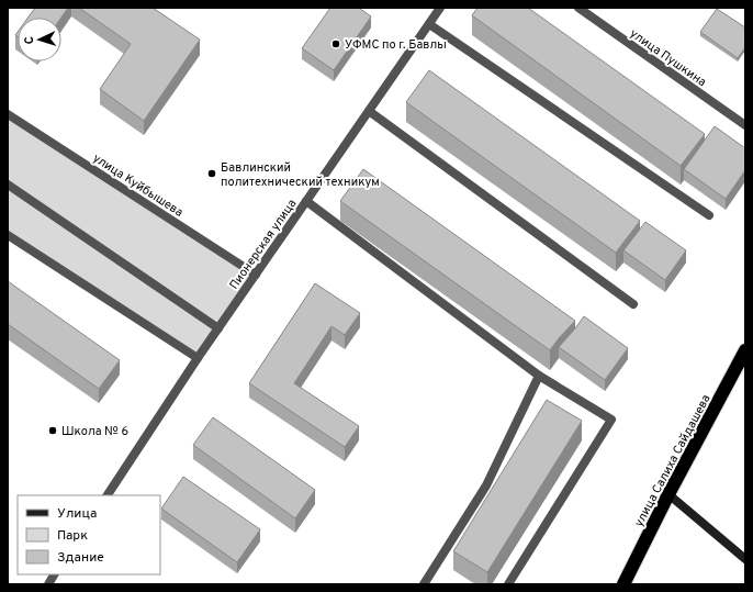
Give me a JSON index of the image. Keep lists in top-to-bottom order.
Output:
{
  "streets": {
    "highway": ["улица Салиха Сайдашева"],
    "street": ["улица Пушкина", "улица Куйбышева", "Пионерская улица"]
  },
  "crossings": [
    ["улица Куйбышева", "Пионерская улица"]
  ],
  "places": ["УФМС по г. Бавлы", "Бавлинский политехнический техникум", "Школа № 6"],
  "legend": ["Улица", "Парк", "Здание"],
  "north": "left"
}
